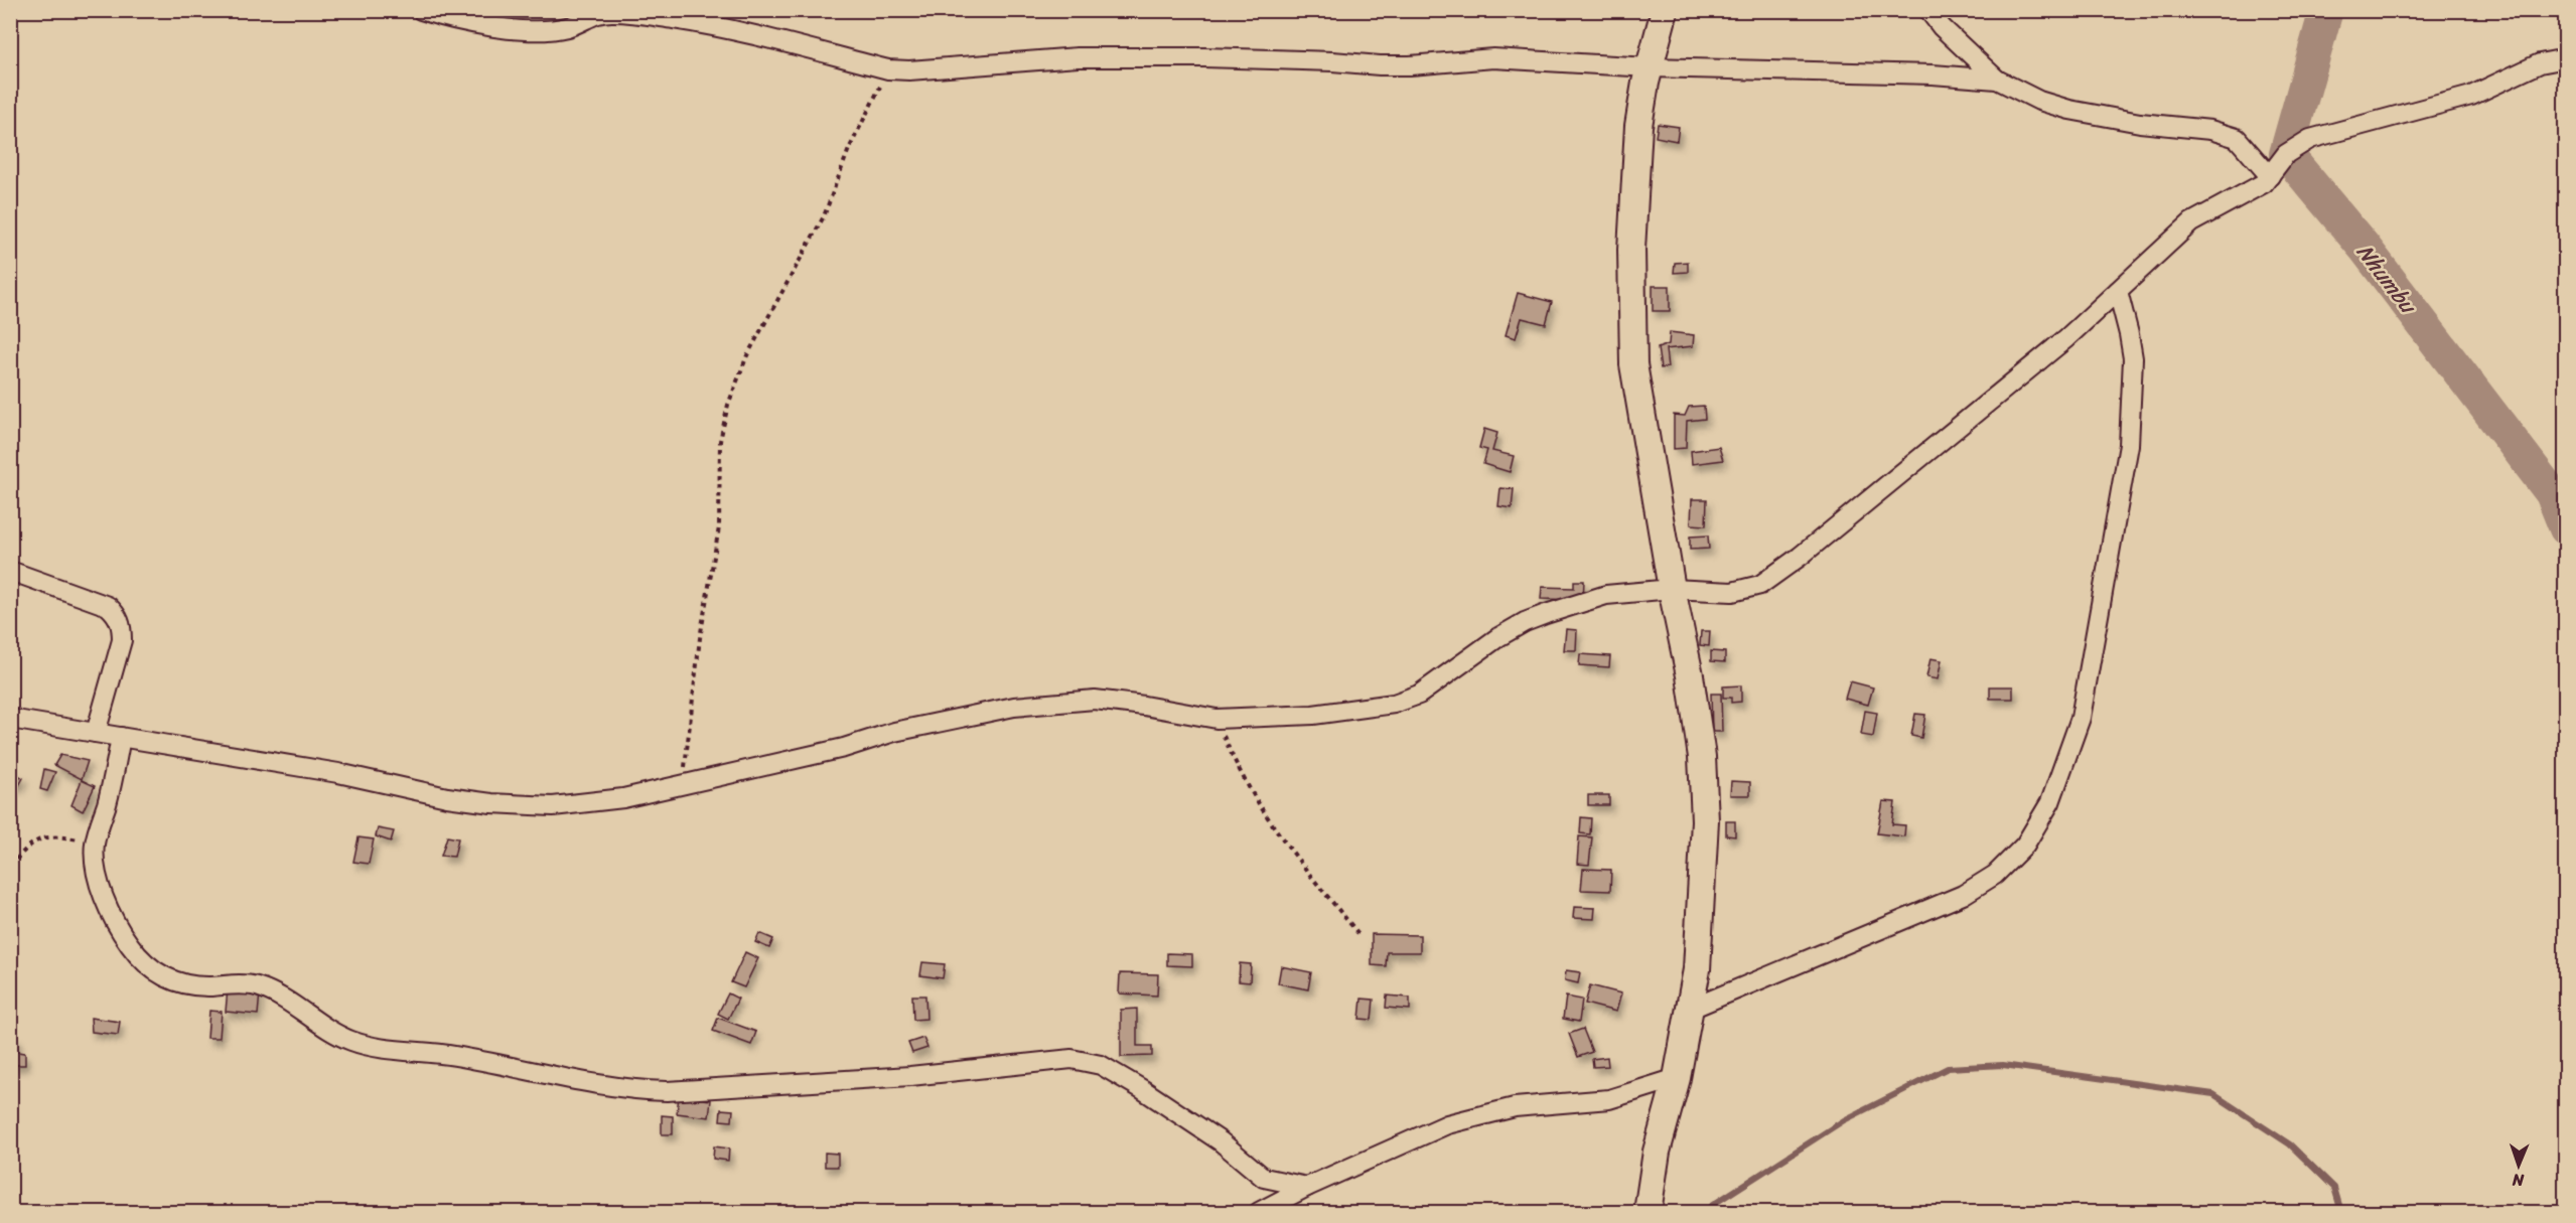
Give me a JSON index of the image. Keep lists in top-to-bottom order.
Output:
{
  "water": ["Nhumbu"],
  "north": "bottom"
}
